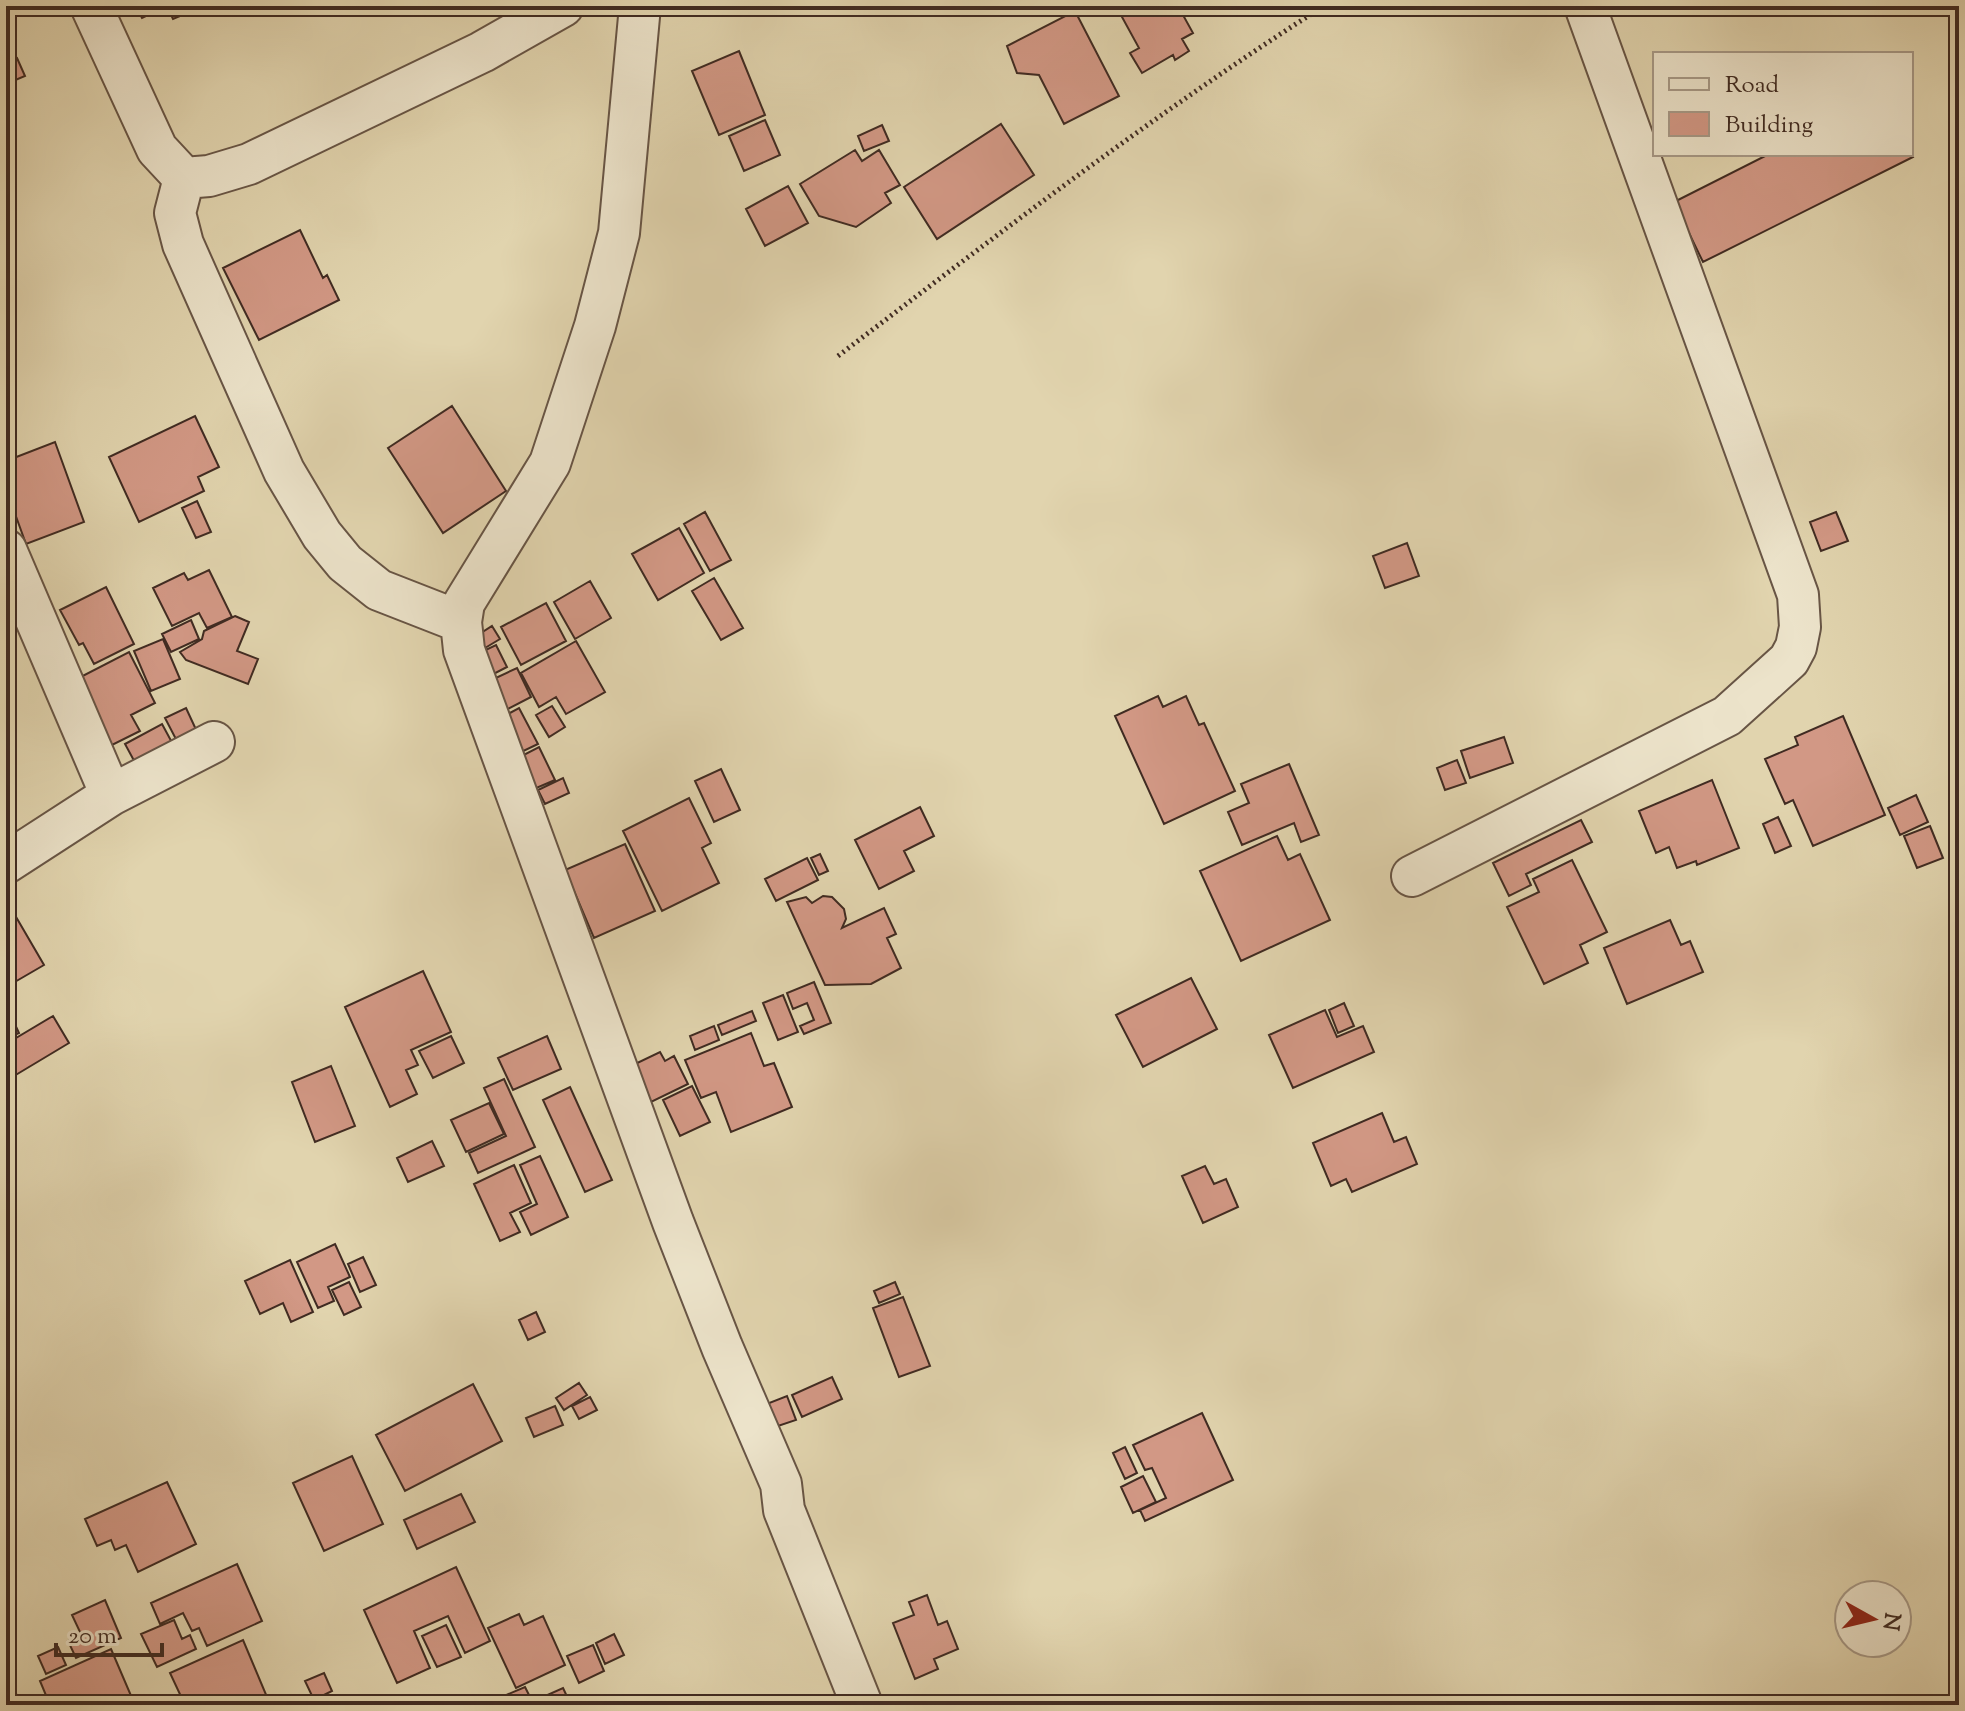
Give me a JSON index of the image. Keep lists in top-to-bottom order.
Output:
{
  "legend": ["Road", "Building"],
  "scale_bar": "20 m",
  "north": "right"
}
